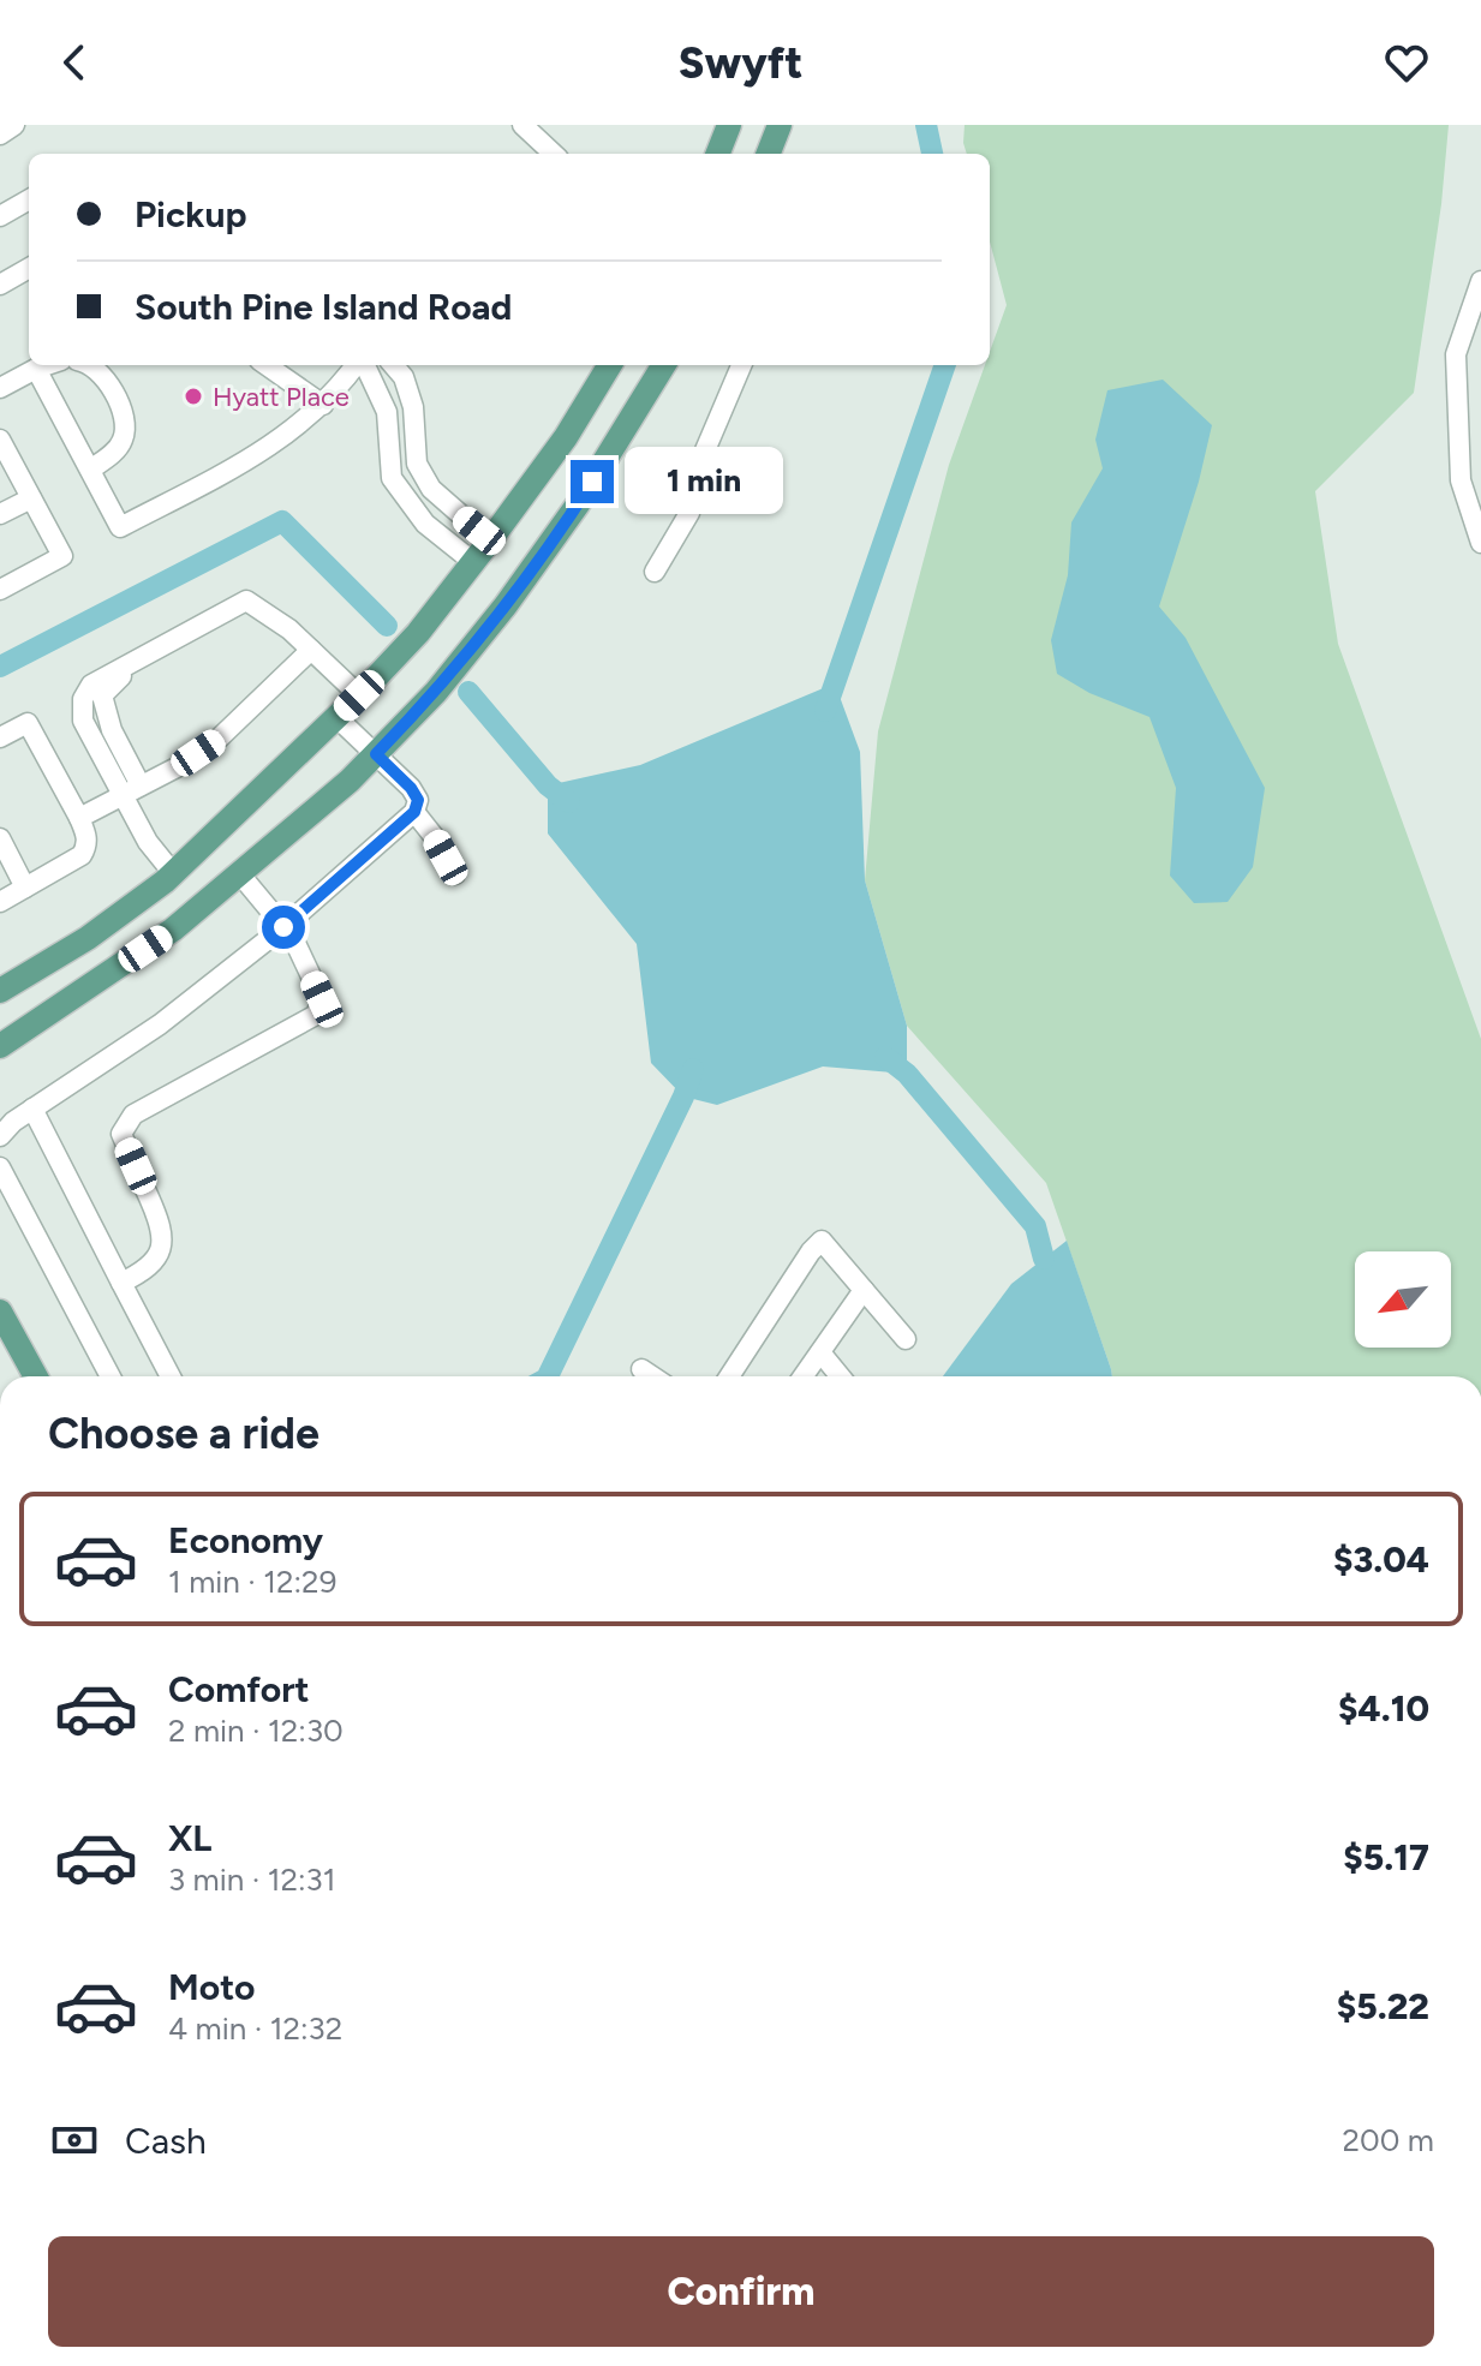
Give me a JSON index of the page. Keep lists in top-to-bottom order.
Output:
{
  "places": ["Hyatt Place"],
  "north": "bottom left",
  "page": {
    "header": "Swyft",
    "banner": ["Pickup", "South Pine Island Road"],
    "bubble": "1 min",
    "heading": "Choose a ride",
    "list": [
      {
        "name": "Economy",
        "note": "1 min · 12:29",
        "value": "$3.04"
      },
      {
        "name": "Comfort",
        "note": "2 min · 12:30",
        "value": "$4.10"
      },
      {
        "name": "XL",
        "note": "3 min · 12:31",
        "value": "$5.17"
      },
      {
        "name": "Moto",
        "note": "4 min · 12:32",
        "value": "$5.22"
      }
    ],
    "pay": ["Cash", "200 m"],
    "buttons": "Confirm"
  }
}
